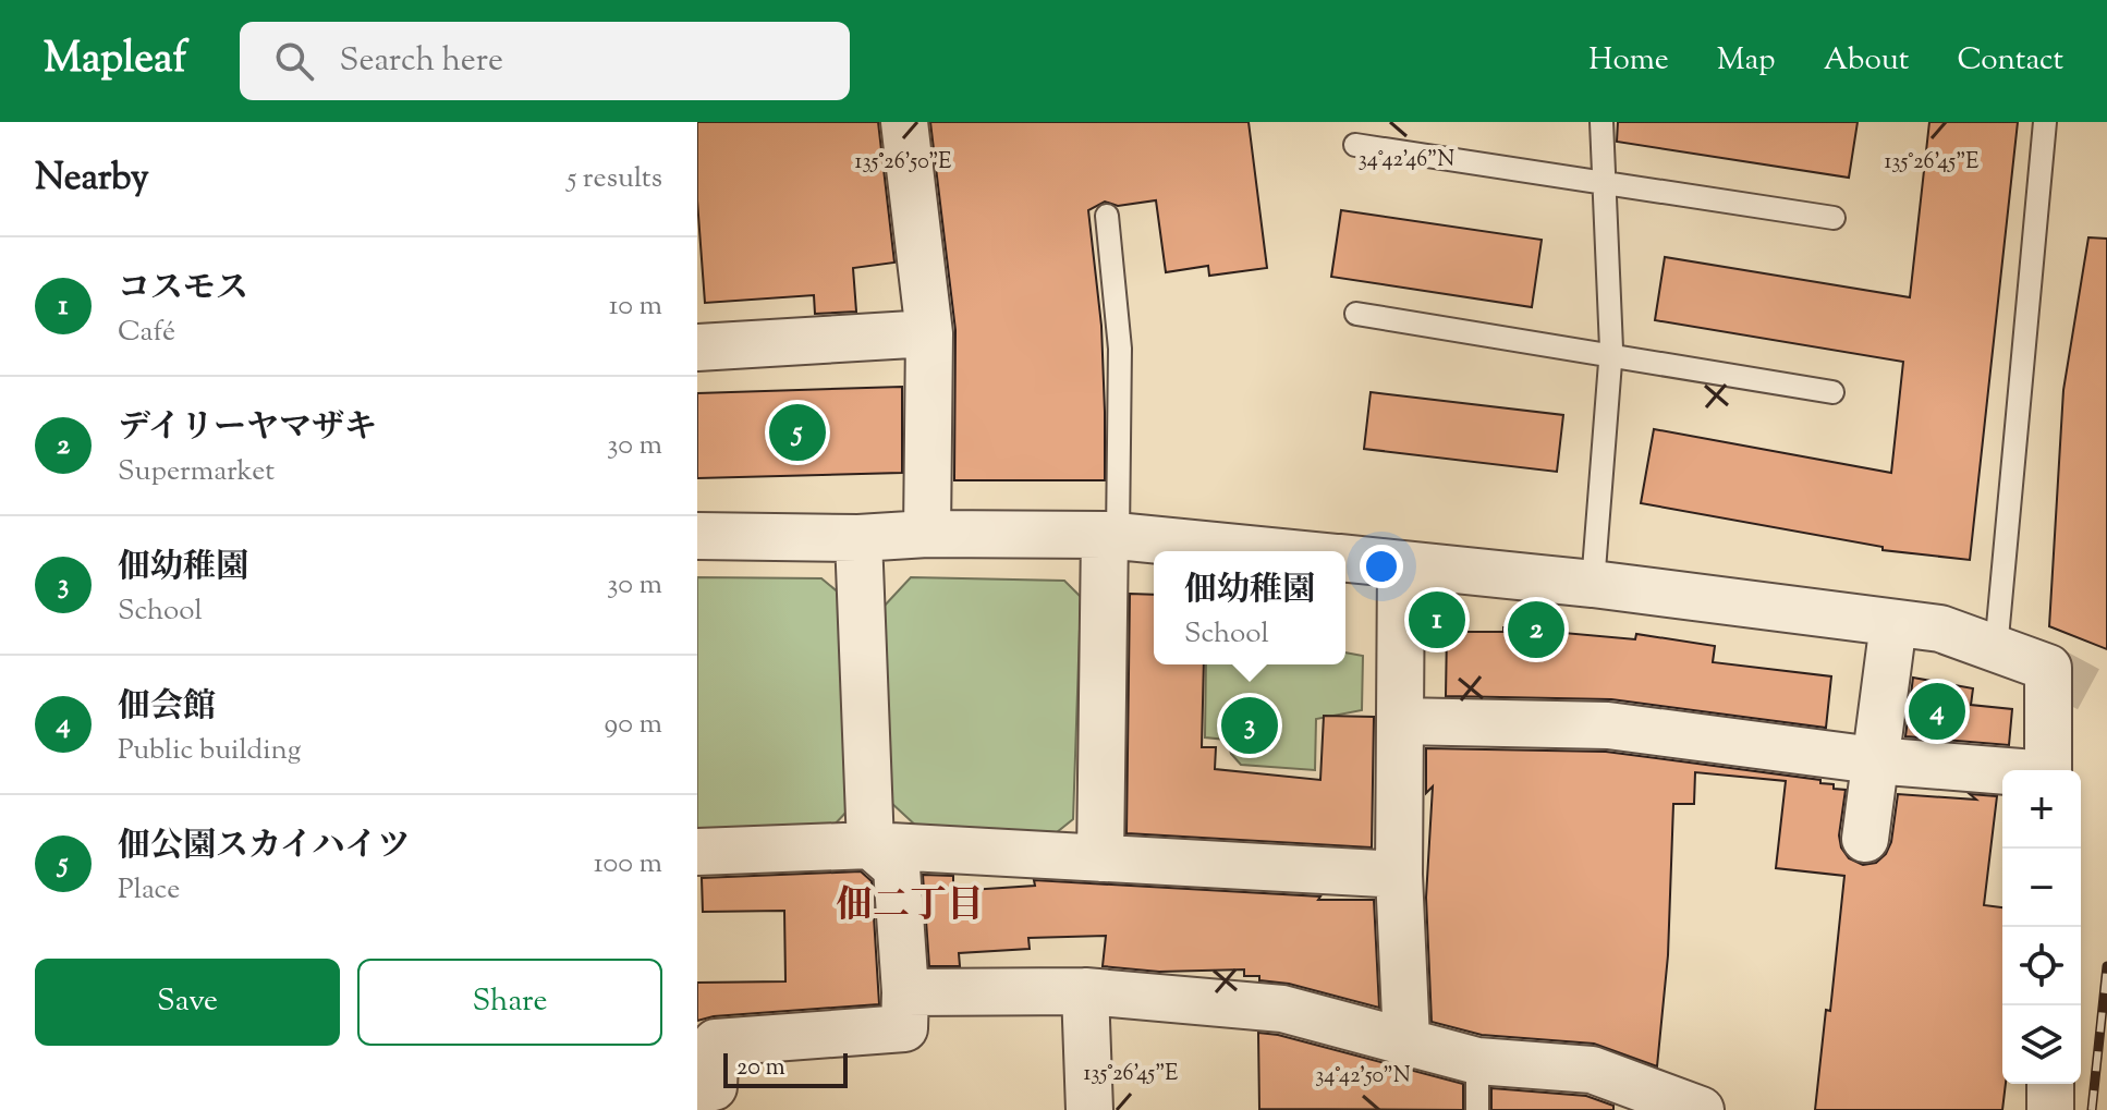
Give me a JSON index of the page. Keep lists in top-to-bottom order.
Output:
{
  "districts": ["佃二丁目"],
  "scale_bar": "20 m",
  "page": {
    "header": "Mapleaf",
    "search": "Search here",
    "nav": [
      "Home",
      "Map",
      "About",
      "Contact"
    ],
    "heading": ["Nearby", "5 results"],
    "list": [
      {
        "mark": "1",
        "name": "コスモス",
        "note": "Café",
        "value": "10 m"
      },
      {
        "mark": "2",
        "name": "デイリーヤマザキ",
        "note": "Supermarket",
        "value": "30 m"
      },
      {
        "mark": "3",
        "name": "佃幼稚園",
        "note": "School",
        "value": "30 m"
      },
      {
        "mark": "4",
        "name": "佃会館",
        "note": "Public building",
        "value": "90 m"
      },
      {
        "mark": "5",
        "name": "佃公園スカイハイツ",
        "note": "Place",
        "value": "100 m"
      }
    ],
    "pins": [
      "5",
      "1",
      "2",
      "4",
      "3"
    ],
    "popup": ["佃幼稚園", "School"],
    "map_buttons": ["+", "−"],
    "buttons": ["Save", "Share"],
    "scale": "20 m"
  },
  "coordinates": [
    "34°42'46\"N",
    "135°26'50\"E",
    "135°26'45\"E",
    "34°42'50\"N"
  ]
}
